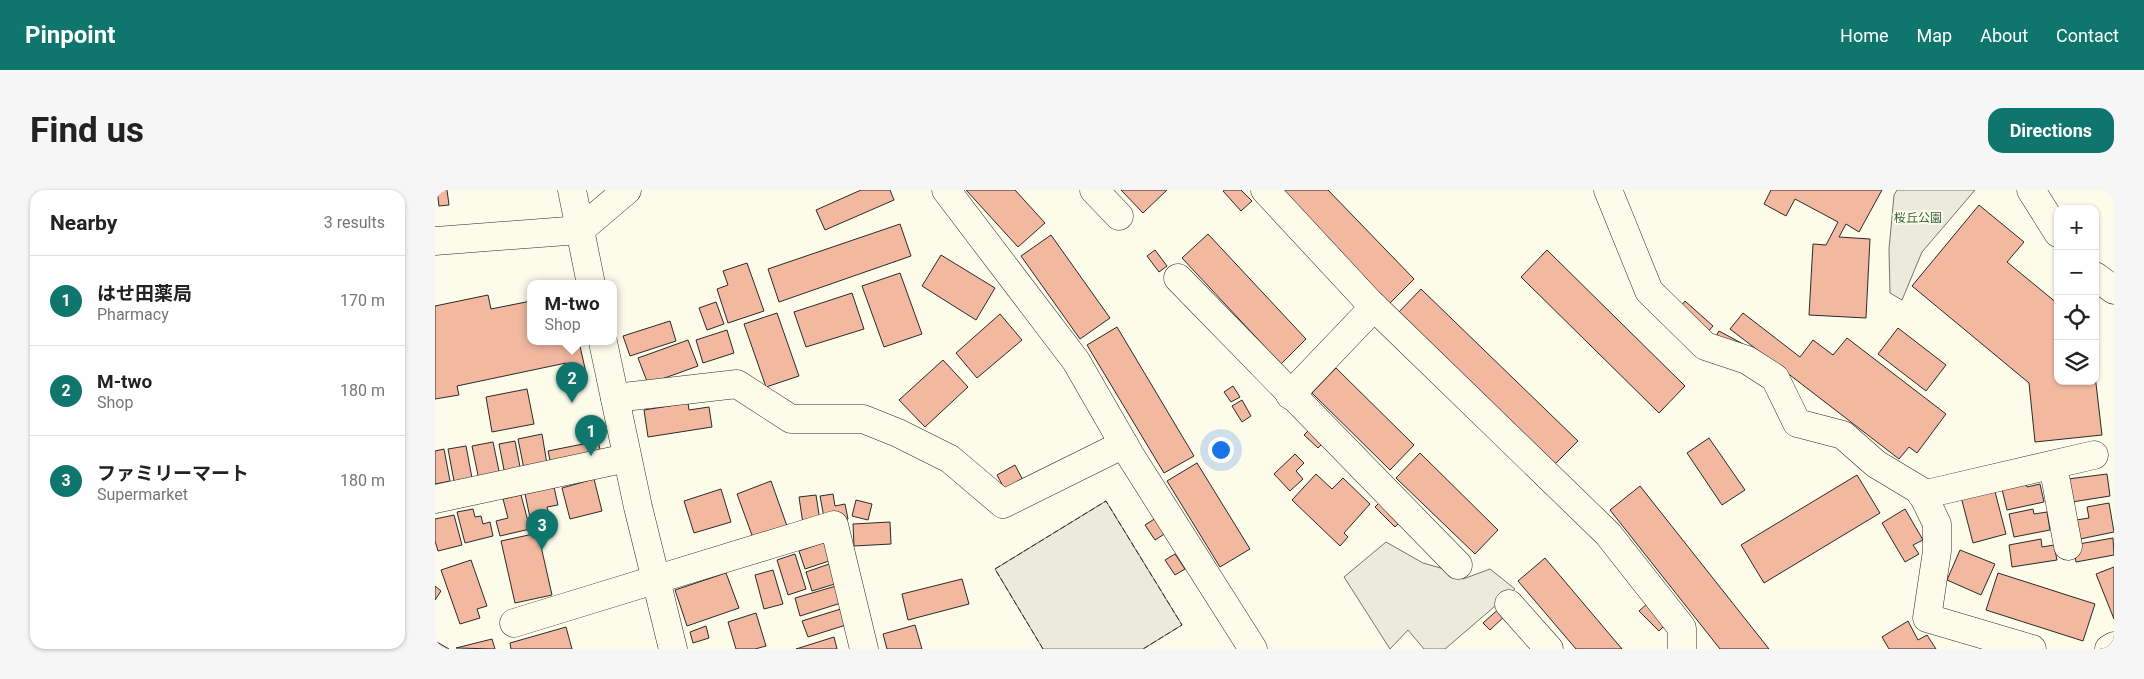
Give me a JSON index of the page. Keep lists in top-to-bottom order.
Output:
{
  "parks": ["桜丘公園"],
  "page": {
    "header": "Pinpoint",
    "nav": [
      "Home",
      "Map",
      "About",
      "Contact"
    ],
    "buttons": "Directions",
    "title": "Find us",
    "heading": ["Nearby", "3 results"],
    "map_buttons": ["+", "−"],
    "list": [
      {
        "mark": "1",
        "name": "はせ田薬局",
        "note": "Pharmacy",
        "value": "170 m"
      },
      {
        "mark": "2",
        "name": "M-two",
        "note": "Shop",
        "value": "180 m"
      },
      {
        "mark": "3",
        "name": "ファミリーマート",
        "note": "Supermarket",
        "value": "180 m"
      }
    ],
    "popup": ["M-two", "Shop"],
    "pins": ["2", "1", "3"]
  }
}
